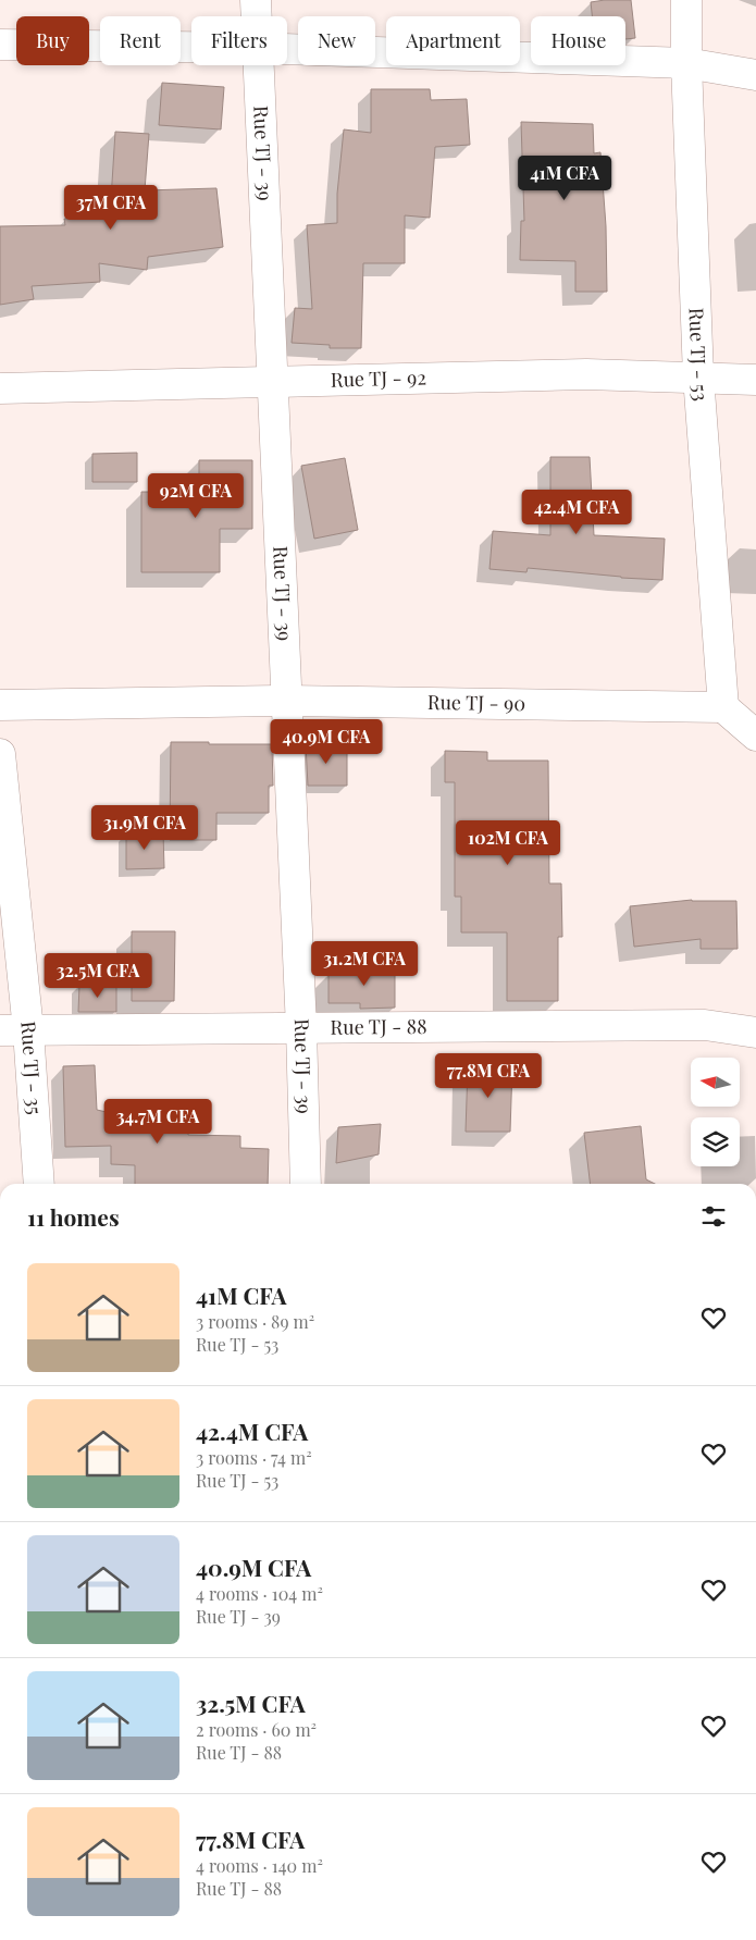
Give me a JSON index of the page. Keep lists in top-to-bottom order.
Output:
{
  "streets": {
    "street": [
      "Rue TJ - 39",
      "Rue TJ - 53",
      "Rue TJ - 92",
      "Rue TJ - 90",
      "Rue TJ - 88",
      "Rue TJ - 35"
    ]
  },
  "crossings": [
    ["Rue TJ - 39", "Rue TJ - 92"],
    ["Rue TJ - 39", "Rue TJ - 90"],
    ["Rue TJ - 39", "Rue TJ - 88"],
    ["Rue TJ - 53", "Rue TJ - 92"],
    ["Rue TJ - 53", "Rue TJ - 90"],
    ["Rue TJ - 88", "Rue TJ - 35"]
  ],
  "north": "left",
  "page": {
    "chip": [
      "Buy",
      "Rent",
      "Filters",
      "New",
      "Apartment",
      "House"
    ],
    "price": [
      "41M CFA",
      "37M CFA",
      "92M CFA",
      "42.4M CFA",
      "40.9M CFA",
      "31.9M CFA",
      "102M CFA",
      "31.2M CFA",
      "32.5M CFA",
      "77.8M CFA",
      "34.7M CFA"
    ],
    "heading": "11 homes",
    "list": [
      {
        "name": "41M CFA",
        "note": "3 rooms · 89 m² · Rue TJ - 53"
      },
      {
        "name": "42.4M CFA",
        "note": "3 rooms · 74 m² · Rue TJ - 53"
      },
      {
        "name": "40.9M CFA",
        "note": "4 rooms · 104 m² · Rue TJ - 39"
      },
      {
        "name": "32.5M CFA",
        "note": "2 rooms · 60 m² · Rue TJ - 88"
      },
      {
        "name": "77.8M CFA",
        "note": "4 rooms · 140 m² · Rue TJ - 88"
      }
    ]
  }
}
